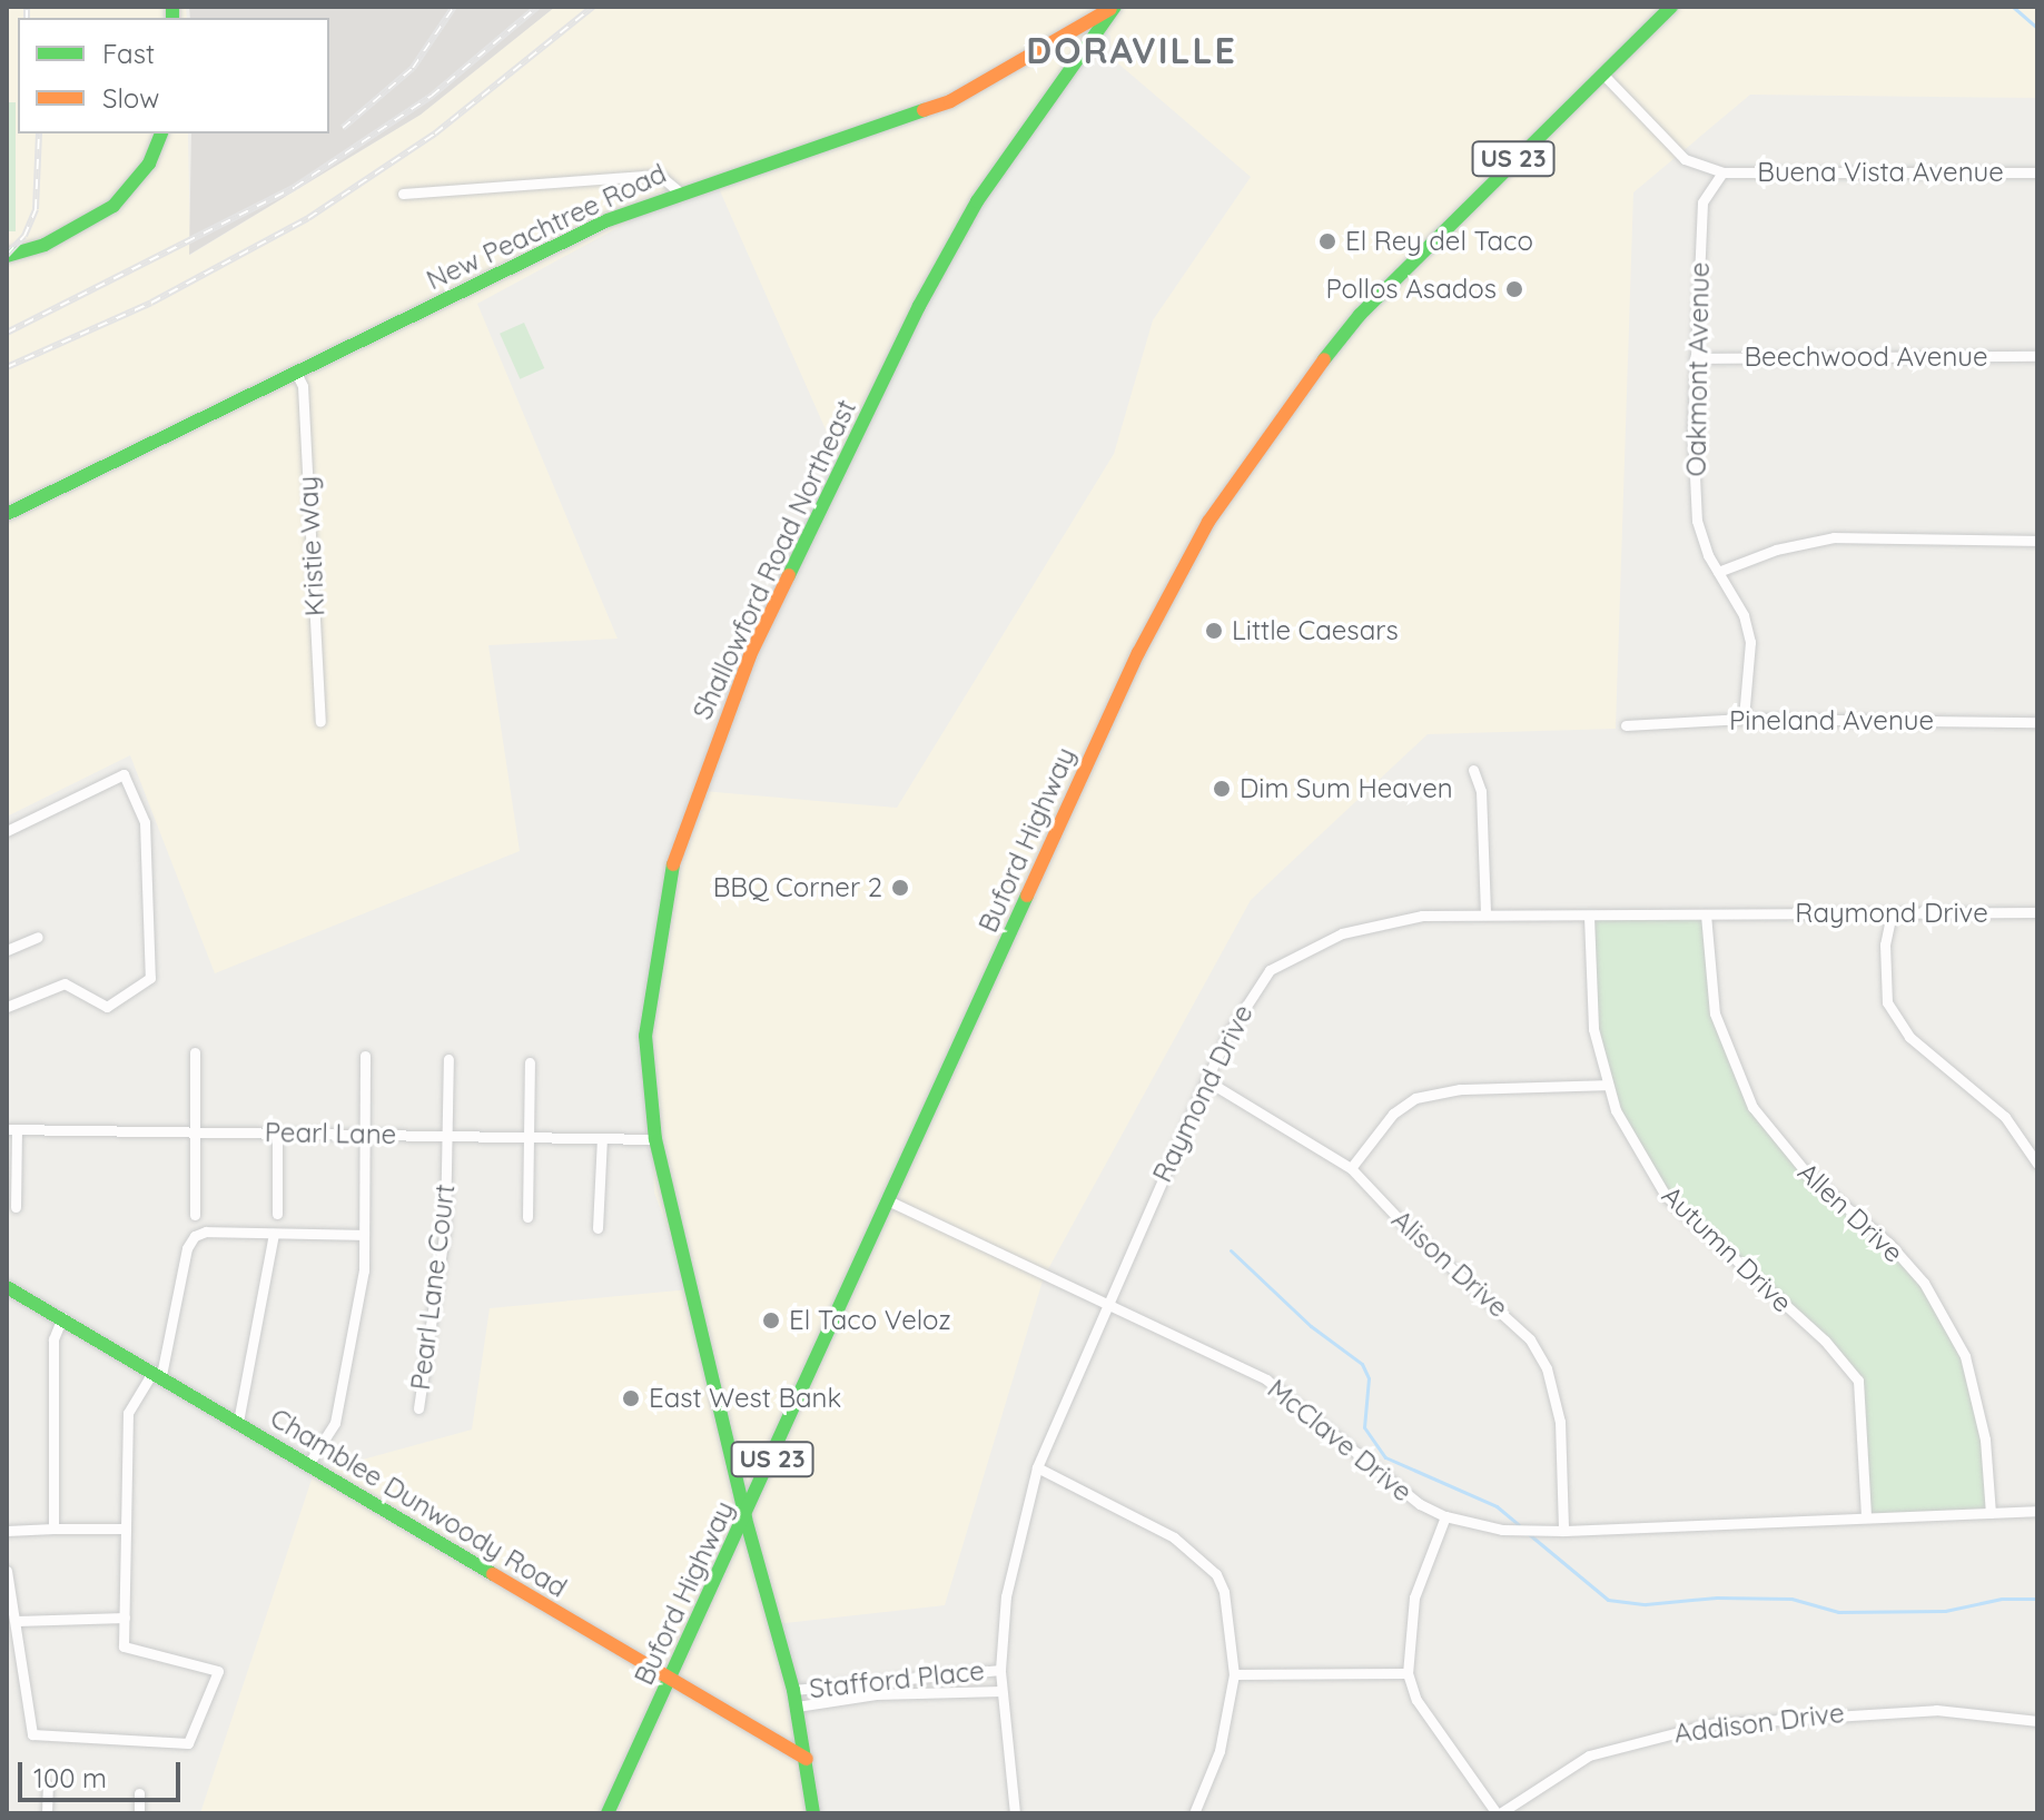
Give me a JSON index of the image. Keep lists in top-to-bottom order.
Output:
{
  "streets": {
    "street": [
      "US 23",
      "Buena Vista Avenue",
      "New Peachtree Road",
      "Beechwood Avenue",
      "Oakmont Avenue",
      "Kristie Way",
      "Shallowford Road Northeast",
      "Pineland Avenue",
      "Buford Highway",
      "Raymond Drive",
      "Pearl Lane",
      "Allen Drive",
      "Autumn Drive",
      "Alison Drive",
      "Pearl Lane Court",
      "McClave Drive",
      "Chamblee Dunwoody Road",
      "Stafford Place",
      "Addison Drive"
    ]
  },
  "crossings": [
    ["Buena Vista Avenue", "Oakmont Avenue"],
    ["New Peachtree Road", "Kristie Way"],
    ["New Peachtree Road", "Shallowford Road Northeast"],
    ["Beechwood Avenue", "Oakmont Avenue"],
    ["Oakmont Avenue", "Pineland Avenue"],
    ["Shallowford Road Northeast", "Buford Highway"],
    ["Shallowford Road Northeast", "Pearl Lane"],
    ["Shallowford Road Northeast", "Chamblee Dunwoody Road"],
    ["Shallowford Road Northeast", "Stafford Place"],
    ["Buford Highway", "McClave Drive"],
    ["Buford Highway", "Chamblee Dunwoody Road"],
    ["Raymond Drive", "Allen Drive"],
    ["Raymond Drive", "Autumn Drive"],
    ["Raymond Drive", "Alison Drive"],
    ["Raymond Drive", "McClave Drive"],
    ["Raymond Drive", "Stafford Place"],
    ["Pearl Lane", "Pearl Lane Court"],
    ["Allen Drive", "McClave Drive"],
    ["Autumn Drive", "McClave Drive"],
    ["Alison Drive", "McClave Drive"]
  ],
  "districts": ["DORAVILLE"],
  "places": [
    "El Rey del Taco",
    "Pollos Asados",
    "Little Caesars",
    "Dim Sum Heaven",
    "BBQ Corner 2",
    "El Taco Veloz",
    "East West Bank"
  ],
  "legend": ["Fast", "Slow"],
  "scale_bar": "100 m"
}
